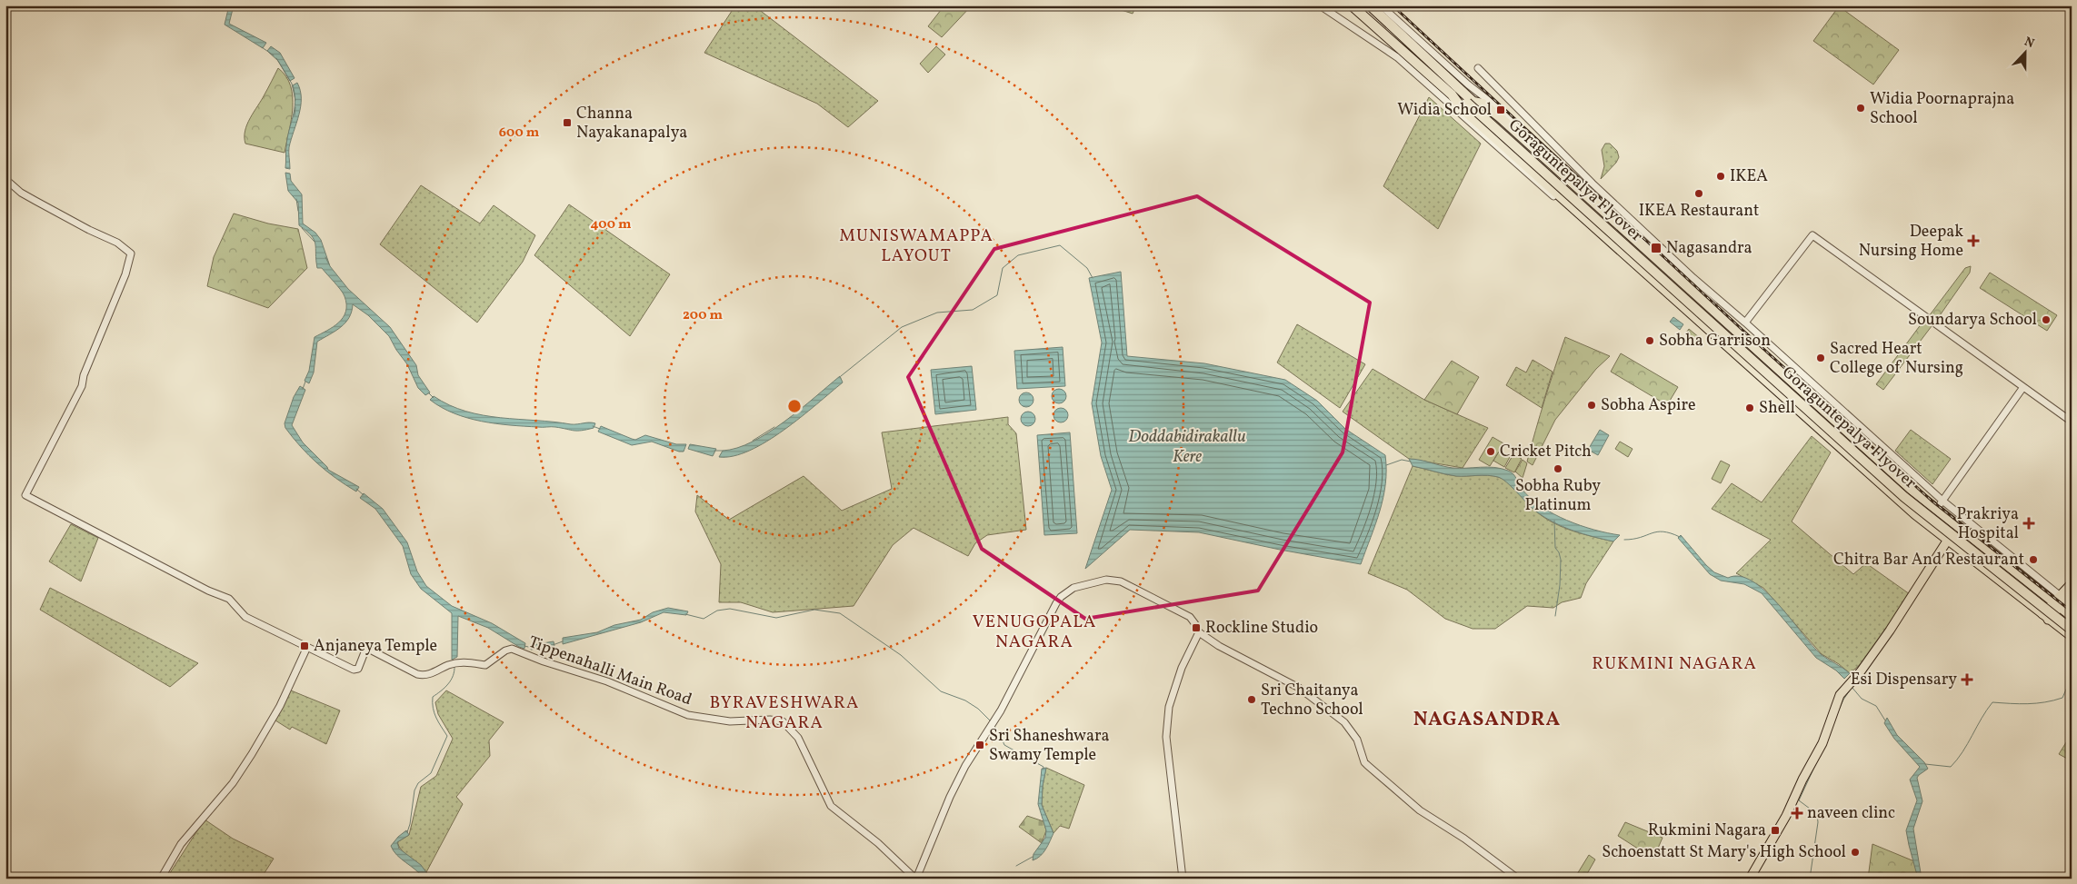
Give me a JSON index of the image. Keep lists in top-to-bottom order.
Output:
{
  "streets": {
    "highway": ["Goraguntepalya Flyover"],
    "street": ["Tippenahalli Main Road"]
  },
  "districts": [
    "MUNISWAMAPPA LAYOUT",
    "VENUGOPALA NAGARA",
    "RUKMINI NAGARA",
    "BYRAVESHWARA NAGARA",
    "NAGASANDRA"
  ],
  "water": ["Doddabidirakallu Kere"],
  "places": {
    "other": [
      "Widia Poornaprajna School",
      "IKEA",
      "IKEA Restaurant",
      "Soundarya School",
      "Sobha Garrison",
      "Sacred Heart College of Nursing",
      "Sobha Aspire",
      "Shell",
      "Cricket Pitch",
      "Sobha Ruby Platinum",
      "Chitra Bar And Restaurant",
      "Sri Chaitanya Techno School",
      "Schoenstatt St Mary's High School"
    ],
    "transit": [
      "Widia School",
      "Channa Nayakanapalya",
      "Nagasandra",
      "Rockline Studio",
      "Anjaneya Temple",
      "Sri Shaneshwara Swamy Temple",
      "Rukmini Nagara"
    ],
    "health": [
      "Deepak Nursing Home",
      "Prakriya Hospital",
      "Esi Dispensary",
      "naveen clinc"
    ]
  },
  "north": "top",
  "rings": ["600 m", "400 m", "200 m"]
}
